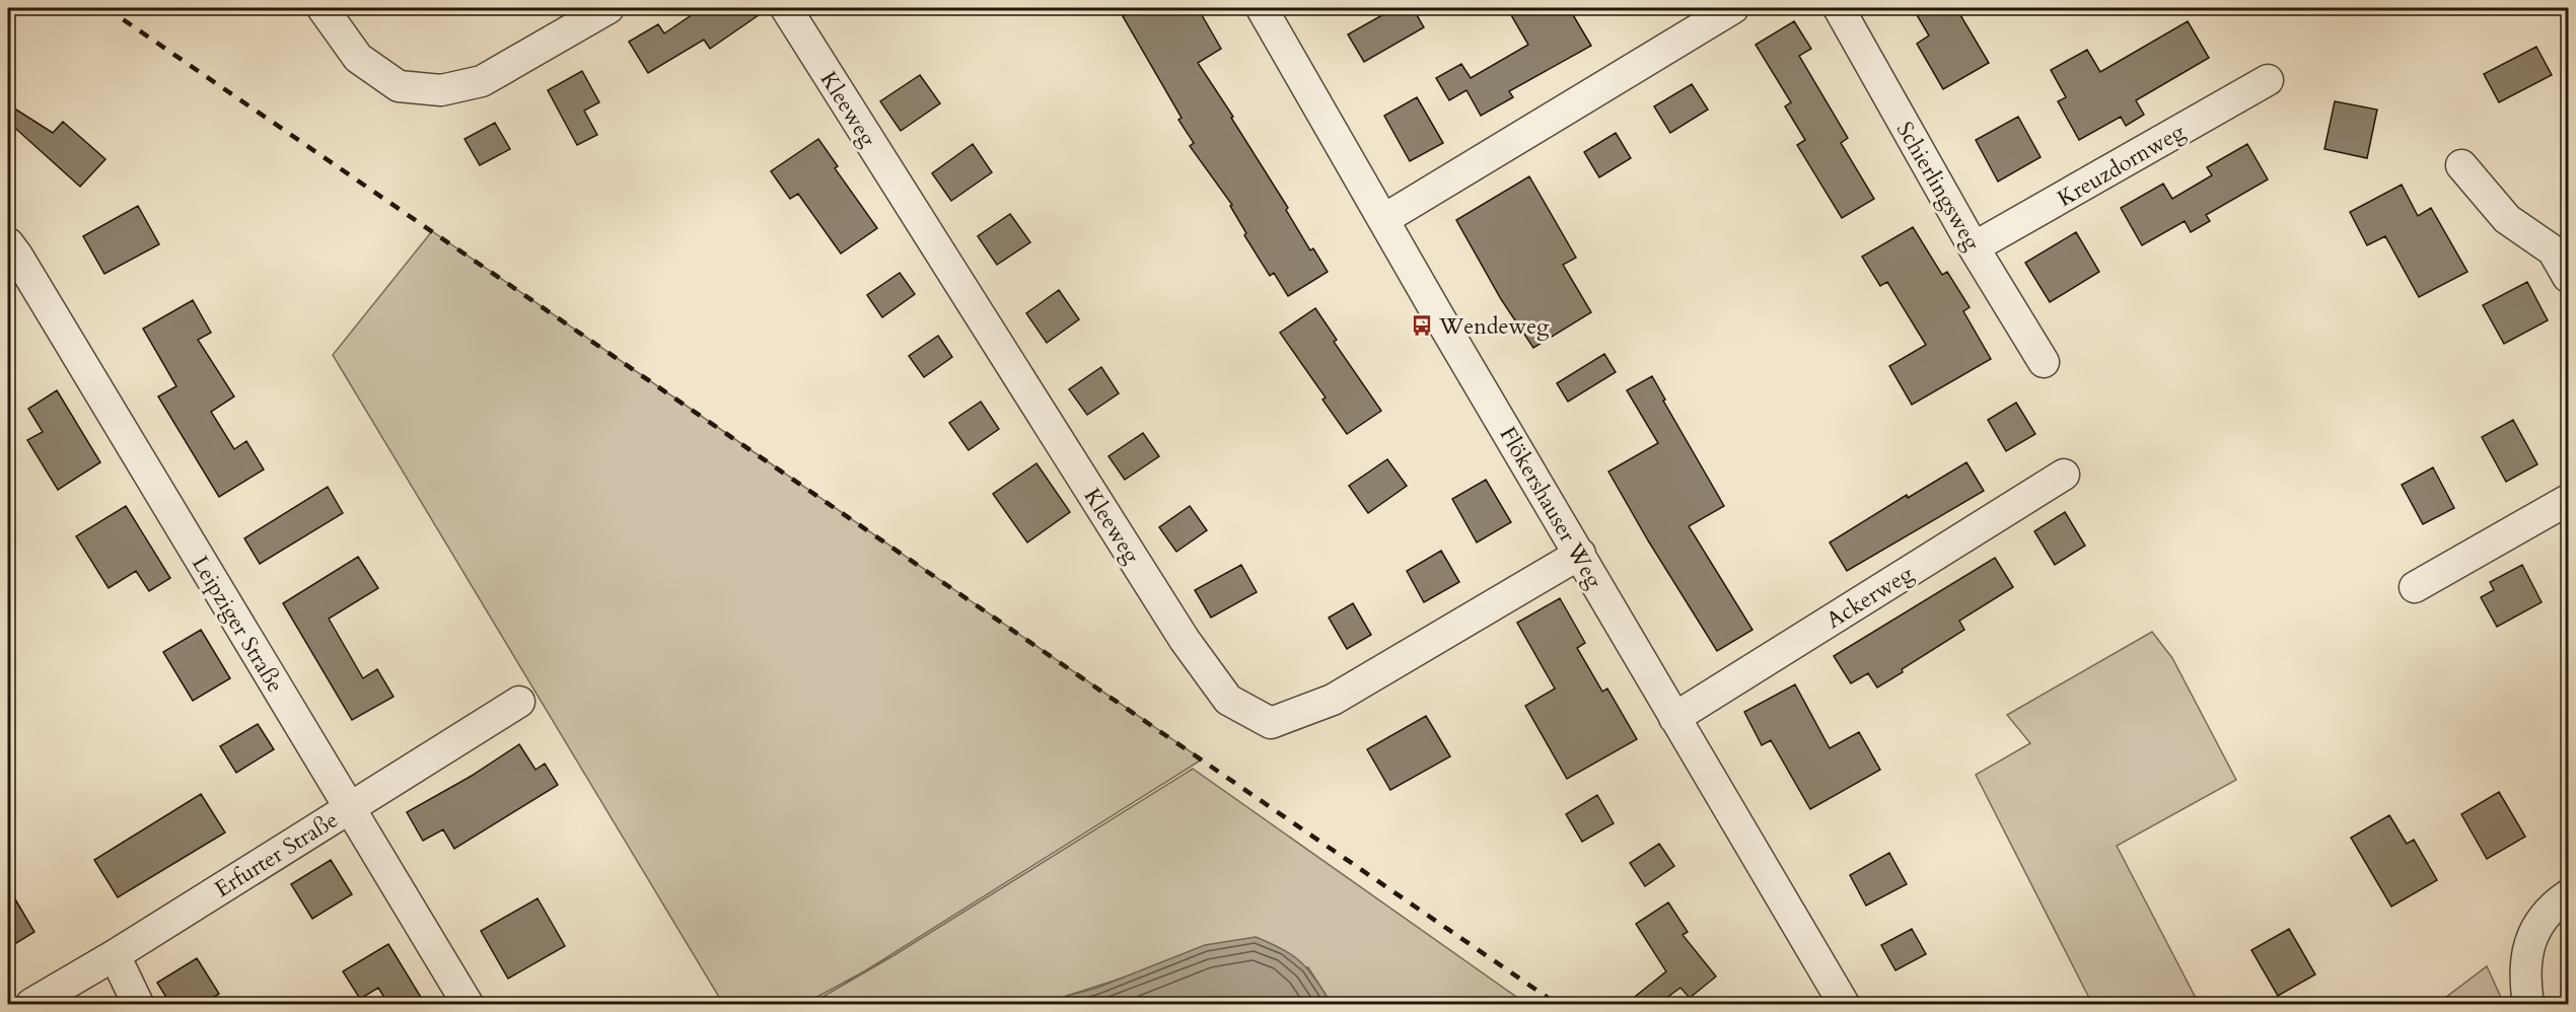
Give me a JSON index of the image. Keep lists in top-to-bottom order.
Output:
{
  "streets": {
    "street": [
      "Kleeweg",
      "Kreuzdornweg",
      "Schierlingsweg",
      "Flökershauser Weg",
      "Ackerweg",
      "Leipziger Straße",
      "Erfurter Straße"
    ]
  },
  "crossings": [
    ["Kleeweg", "Flökershauser Weg"],
    ["Kreuzdornweg", "Schierlingsweg"],
    ["Flökershauser Weg", "Ackerweg"],
    ["Leipziger Straße", "Erfurter Straße"]
  ],
  "places": {
    "bus stop": ["Wendeweg"]
  }
}
